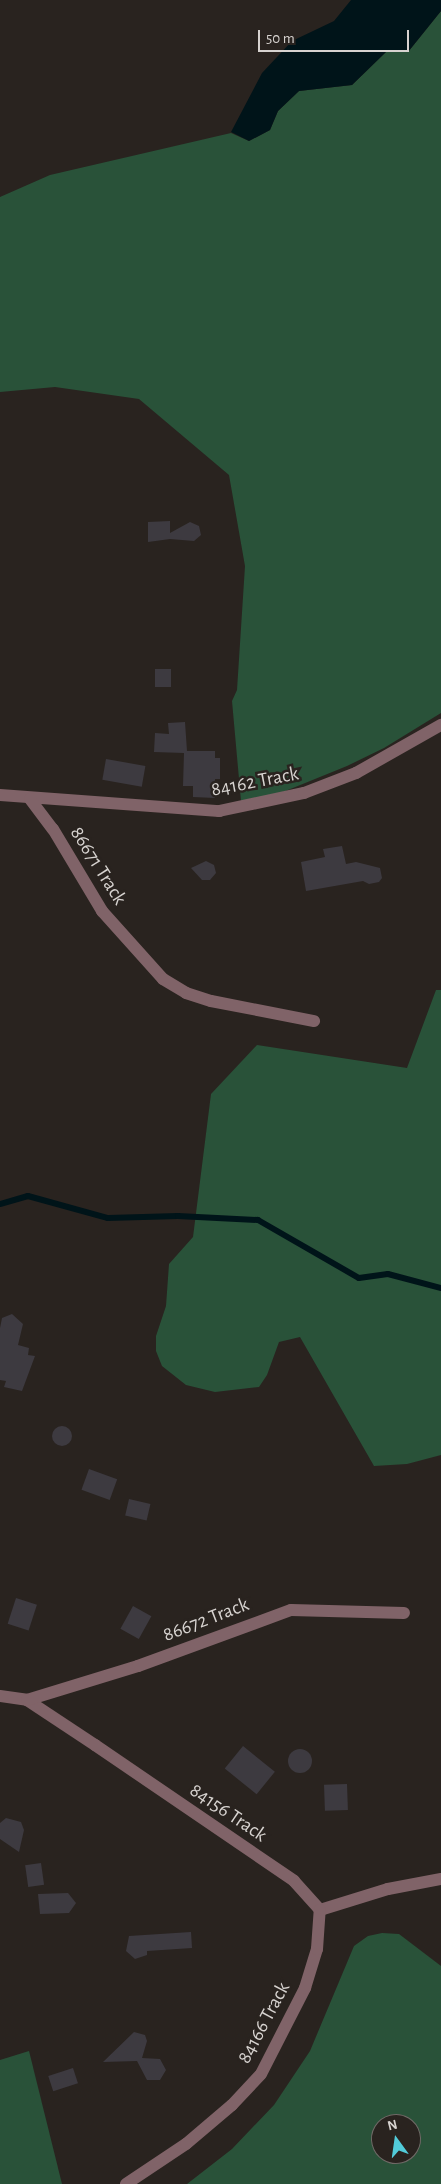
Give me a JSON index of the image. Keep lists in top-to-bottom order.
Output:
{
  "streets": {
    "street": [
      "84162 Track",
      "86671 Track",
      "86672 Track",
      "84156 Track",
      "84166 Track"
    ]
  },
  "crossings": [
    ["84162 Track", "86671 Track"],
    ["86672 Track", "84156 Track"],
    ["84156 Track", "84166 Track"]
  ],
  "scale_bar": "50 m",
  "north": "top"
}
